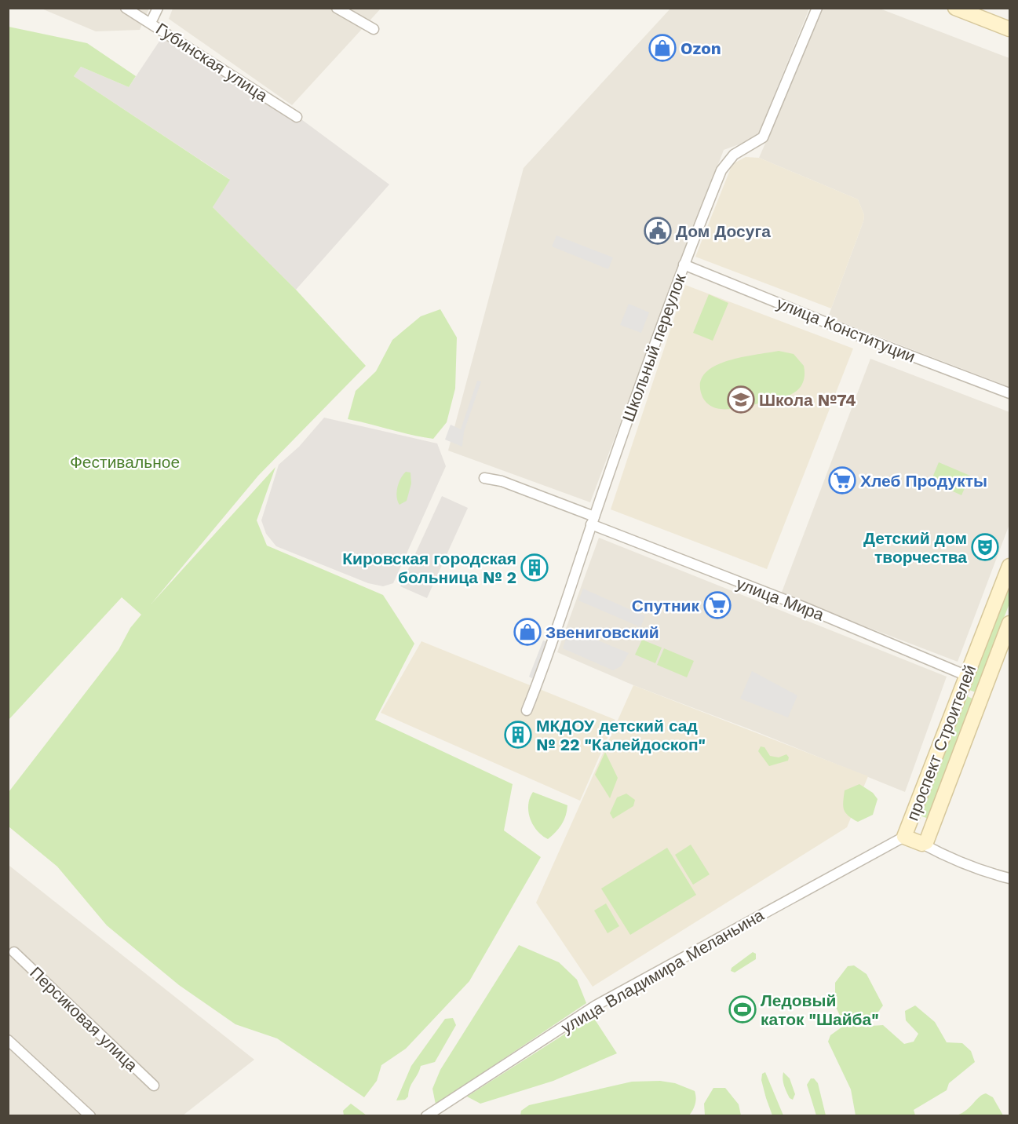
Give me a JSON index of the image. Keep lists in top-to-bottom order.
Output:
{
  "streets": {
    "street": [
      "Губинская улица",
      "улица Конституции",
      "Школьный переулок",
      "улица Мира",
      "проспект Строителей",
      "улица Владимира Меланьина",
      "Персиковая улица"
    ]
  },
  "crossings": [
    ["улица Конституции", "Школьный переулок"],
    ["Школьный переулок", "улица Мира"],
    ["улица Мира", "проспект Строителей"],
    ["проспект Строителей", "улица Владимира Меланьина"]
  ],
  "parks": ["Фестивальное"],
  "places": {
    "shop": ["Ozon", "Звениговский"],
    "public building": ["Дом Досуга"],
    "school or university": ["Школа №74"],
    "supermarket": ["Хлеб Продукты", "Спутник"],
    "theatre": ["Детский дом творчества"],
    "building": ["Кировская городская больница № 2", "МКДОУ детский сад № 22 \"Калейдоскоп\""],
    "sports": ["Ледовый каток \"Шайба\""]
  }
}
